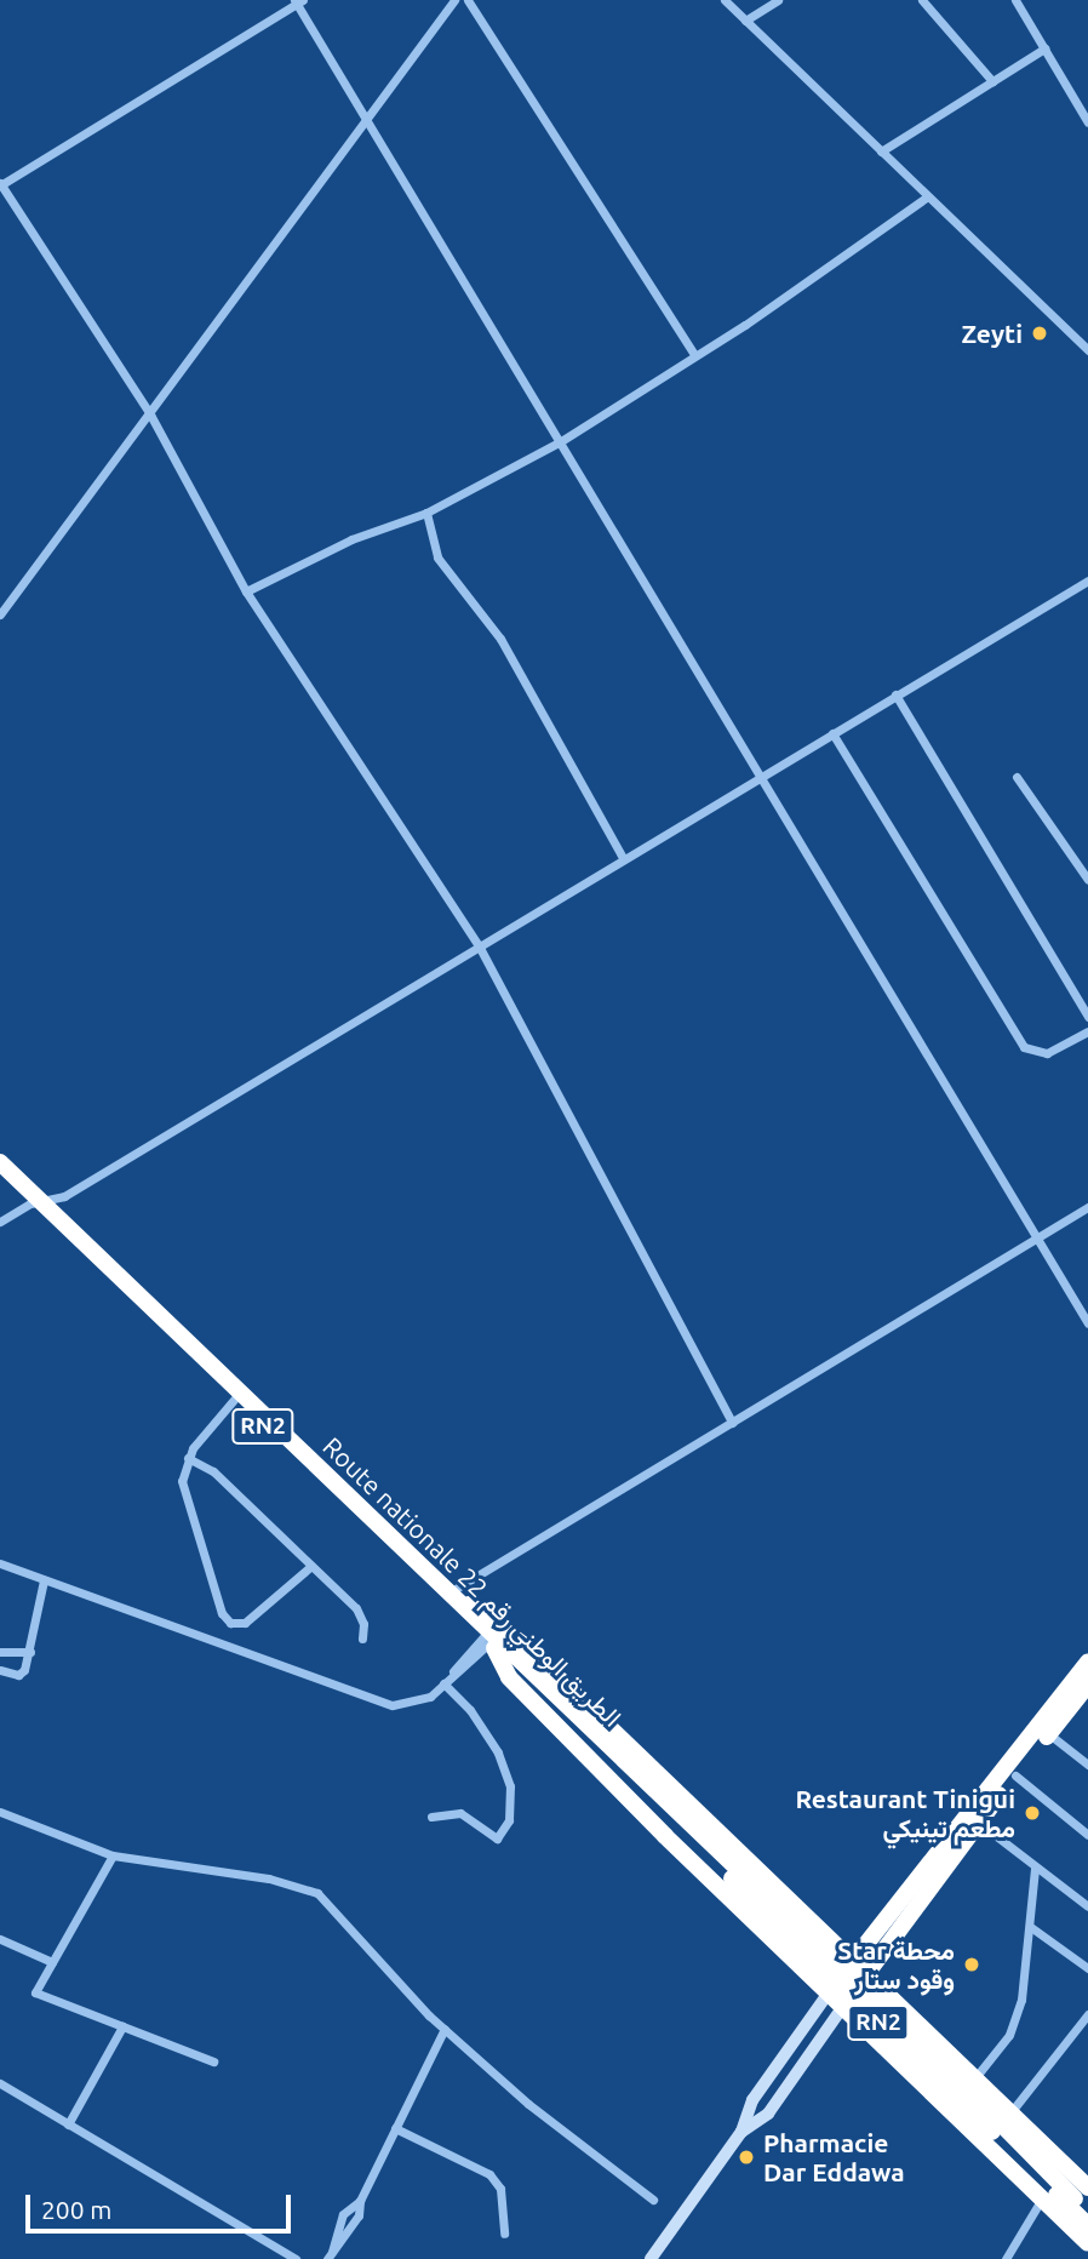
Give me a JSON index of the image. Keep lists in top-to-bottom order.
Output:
{
  "streets": {
    "highway": ["RN2", "Route nationale 22 الطريق الوطني رقم"]
  },
  "crossings": [
    ["RN2", "Route nationale 22 الطريق الوطني رقم"]
  ],
  "places": [
    "Zeyti",
    "Restaurant Tinigui مطعم تينيكي",
    "Star محطة وقود ستار",
    "Pharmacie Dar Eddawa"
  ],
  "scale_bar": "200 m"
}
